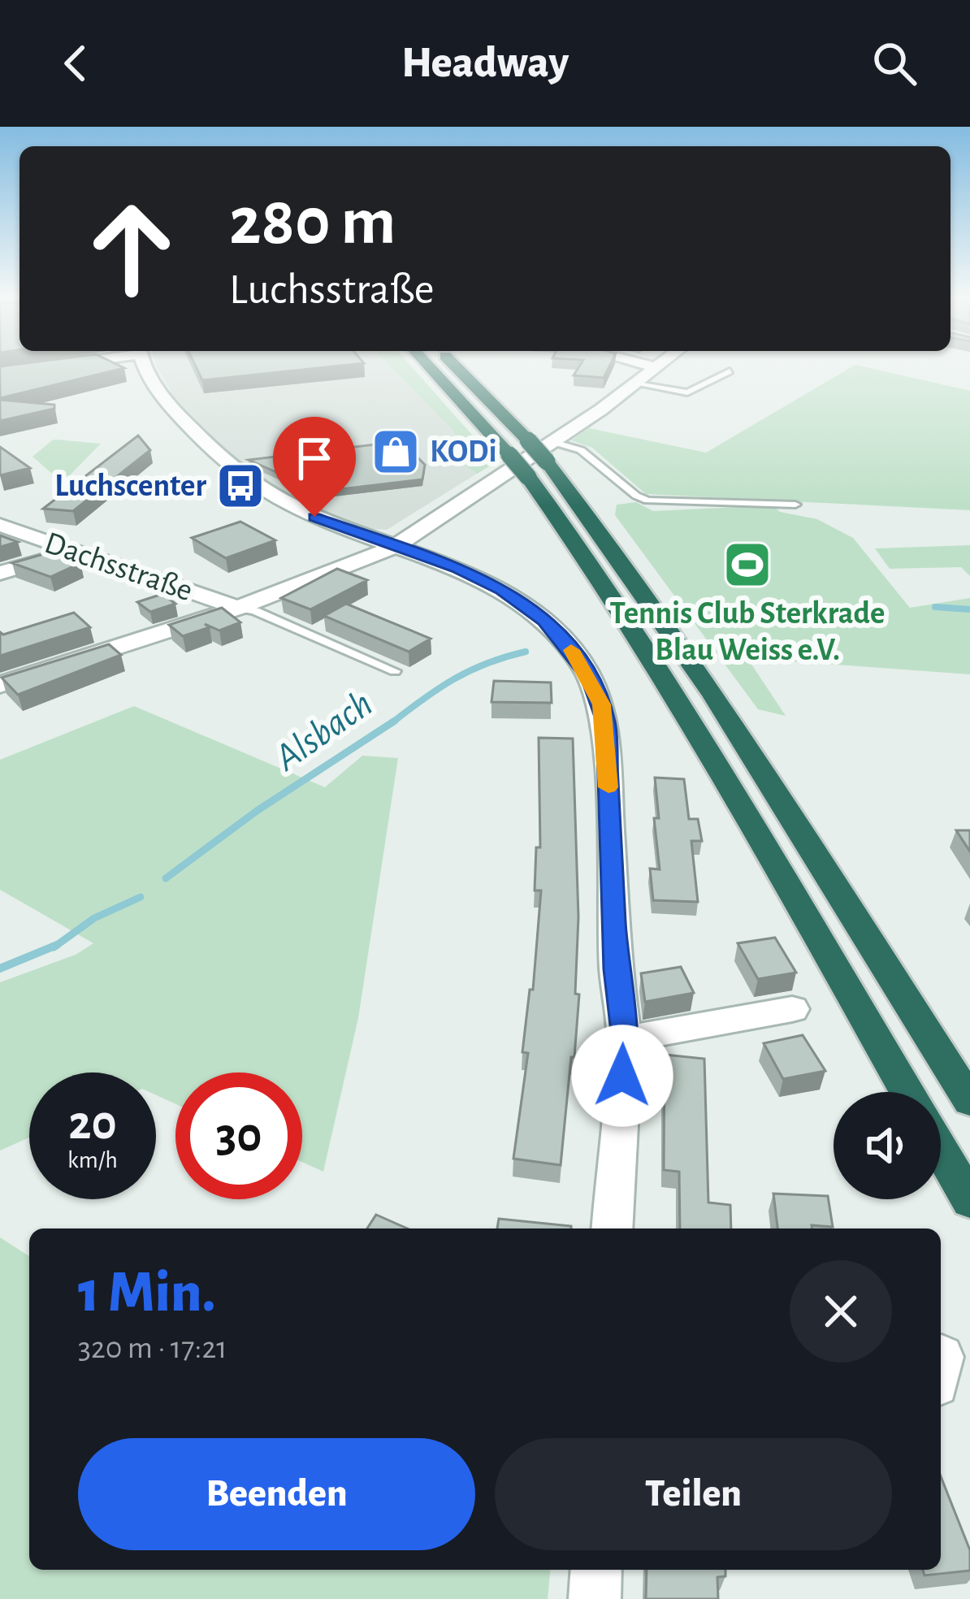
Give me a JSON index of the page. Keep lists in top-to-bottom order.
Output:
{
  "streets": {
    "street": ["Dachsstraße"]
  },
  "water": ["Alsbach"],
  "places": {
    "shop": ["KODi"],
    "bus stop": ["Luchscenter"],
    "sports": ["Tennis Club Sterkrade Blau Weiss e.V."]
  },
  "page": {
    "header": "Headway",
    "turn": ["280 m", "Luchsstraße"],
    "speed": "20 km/h",
    "limit": "30",
    "heading": ["1 Min.", "320 m · 17:21"],
    "buttons": ["Beenden", "Teilen"]
  }
}
